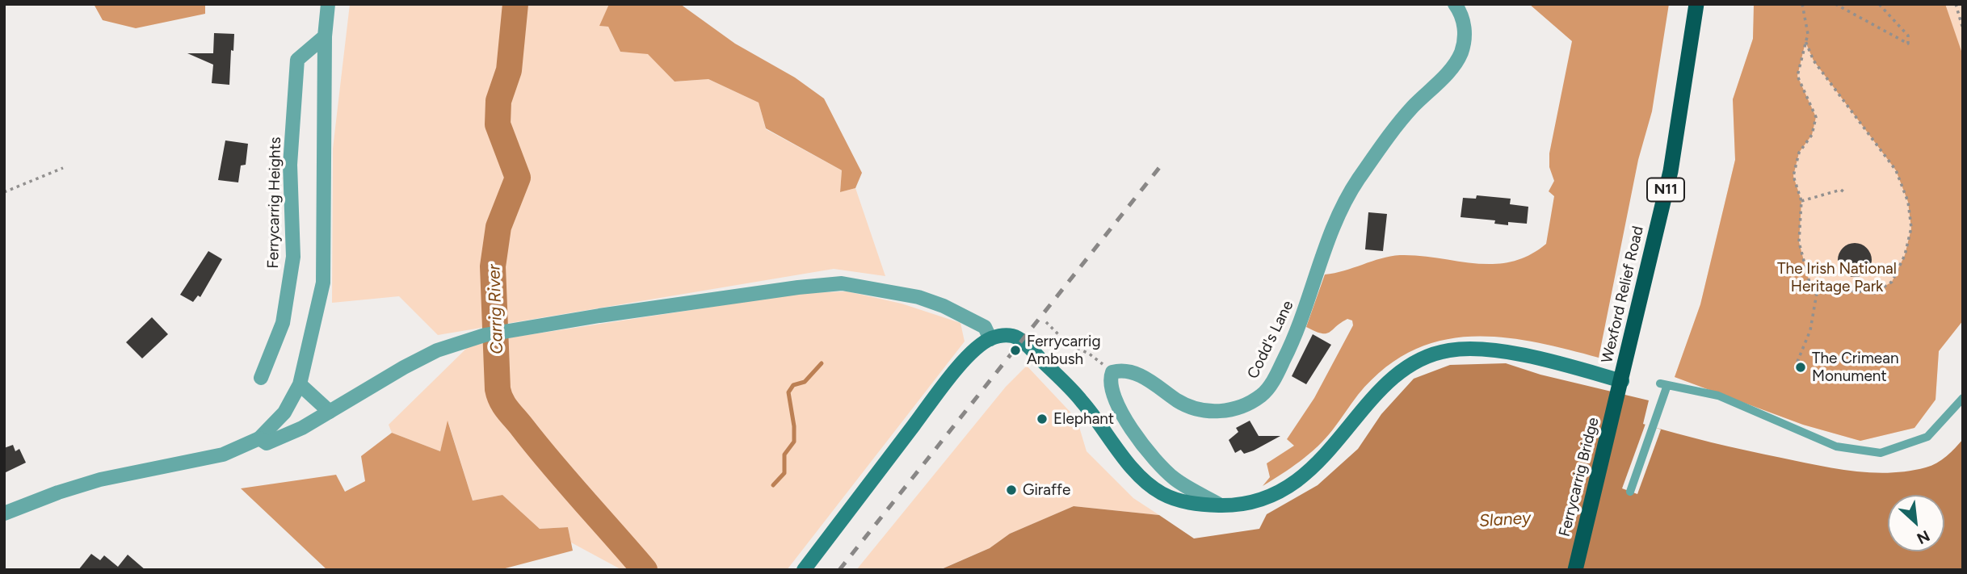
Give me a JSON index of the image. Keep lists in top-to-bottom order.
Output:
{
  "streets": {
    "highway": ["N11", "Wexford Relief Road", "Ferrycarrig Bridge"],
    "street": ["Ferrycarrig Heights", "Codd's Lane"]
  },
  "crossings": [
    ["Wexford Relief Road", "Ferrycarrig Bridge"]
  ],
  "water": ["Carrig River", "Slaney"],
  "parks": ["The Irish National Heritage Park"],
  "places": [
    "Ferrycarrig Ambush",
    "The Crimean Monument",
    "Elephant",
    "Giraffe"
  ],
  "north": "bottom right"
}
